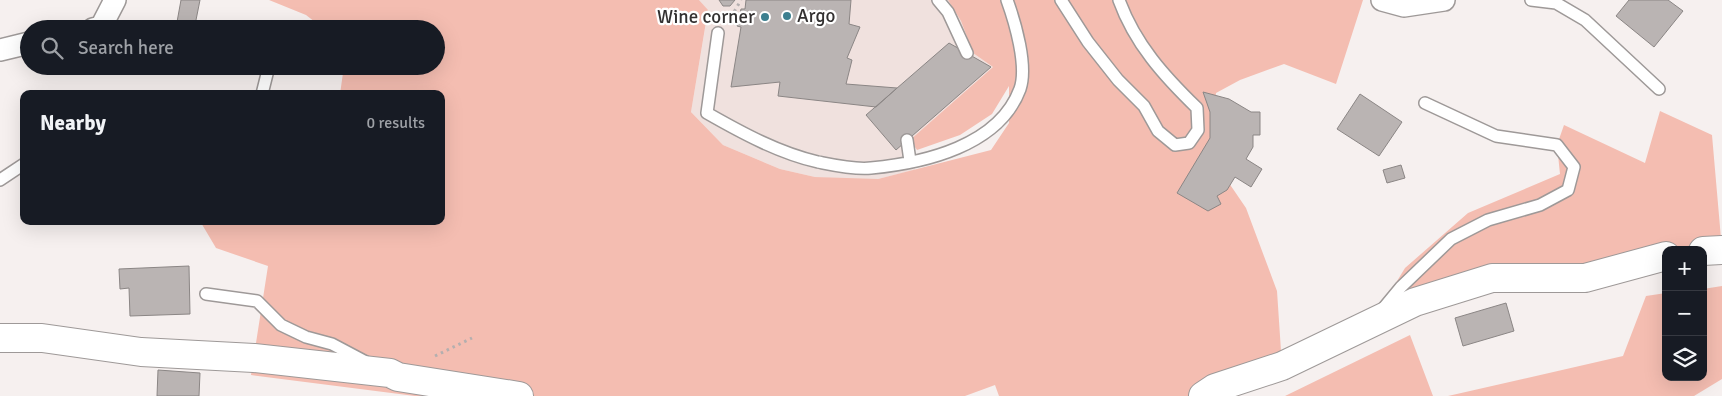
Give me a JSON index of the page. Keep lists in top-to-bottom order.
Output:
{
  "places": ["Argo", "Wine corner"],
  "page": {
    "search": "Search here",
    "heading": ["Nearby", "0 results"],
    "map_buttons": ["+", "−"]
  }
}
